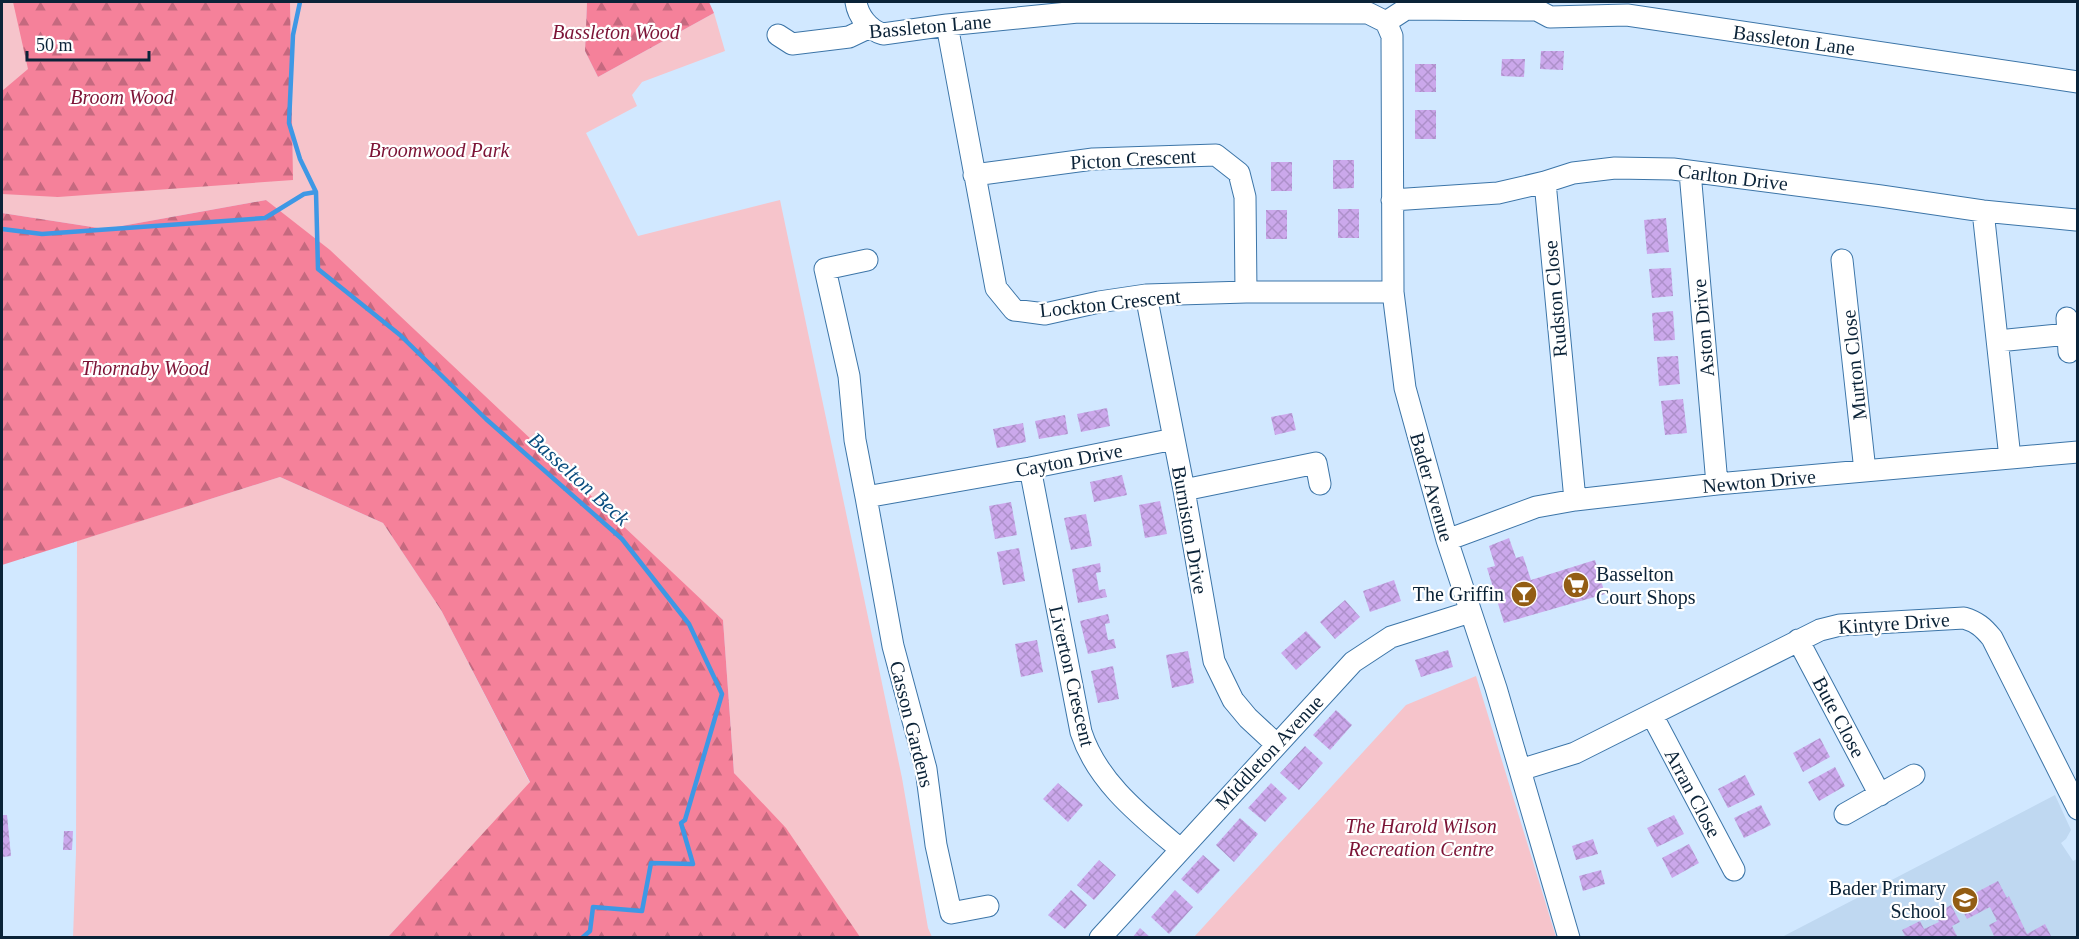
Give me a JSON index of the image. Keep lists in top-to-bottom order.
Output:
{
  "streets": {
    "street": [
      "Bassleton Lane",
      "Picton Crescent",
      "Carlton Drive",
      "Rudston Close",
      "Lockton Crescent",
      "Aston Drive",
      "Murton Close",
      "Cayton Drive",
      "Newton Drive",
      "Bader Avenue",
      "Burniston Drive",
      "Kintyre Drive",
      "Liverton Crescent",
      "Bute Close",
      "Casson Gardens",
      "Middleton Avenue",
      "Arran Close"
    ]
  },
  "crossings": [
    ["Bassleton Lane", "Lockton Crescent"],
    ["Bassleton Lane", "Bader Avenue"],
    ["Picton Crescent", "Lockton Crescent"],
    ["Carlton Drive", "Rudston Close"],
    ["Carlton Drive", "Aston Drive"],
    ["Carlton Drive", "Bader Avenue"],
    ["Rudston Close", "Newton Drive"],
    ["Lockton Crescent", "Bader Avenue"],
    ["Lockton Crescent", "Burniston Drive"],
    ["Aston Drive", "Newton Drive"],
    ["Murton Close", "Newton Drive"],
    ["Cayton Drive", "Burniston Drive"],
    ["Cayton Drive", "Liverton Crescent"],
    ["Cayton Drive", "Casson Gardens"],
    ["Newton Drive", "Bader Avenue"],
    ["Bader Avenue", "Kintyre Drive"],
    ["Bader Avenue", "Middleton Avenue"],
    ["Burniston Drive", "Middleton Avenue"],
    ["Kintyre Drive", "Bute Close"],
    ["Kintyre Drive", "Arran Close"],
    ["Liverton Crescent", "Middleton Avenue"]
  ],
  "water": ["Basselton Beck"],
  "parks": [
    "Bassleton Wood",
    "Broom Wood",
    "Broomwood Park",
    "Thornaby Wood",
    "The Harold Wilson Recreation Centre"
  ],
  "places": {
    "supermarket": ["Basselton Court Shops"],
    "bar": ["The Griffin"],
    "school or university": ["Bader Primary School"]
  },
  "scale_bar": "50 m"
}
